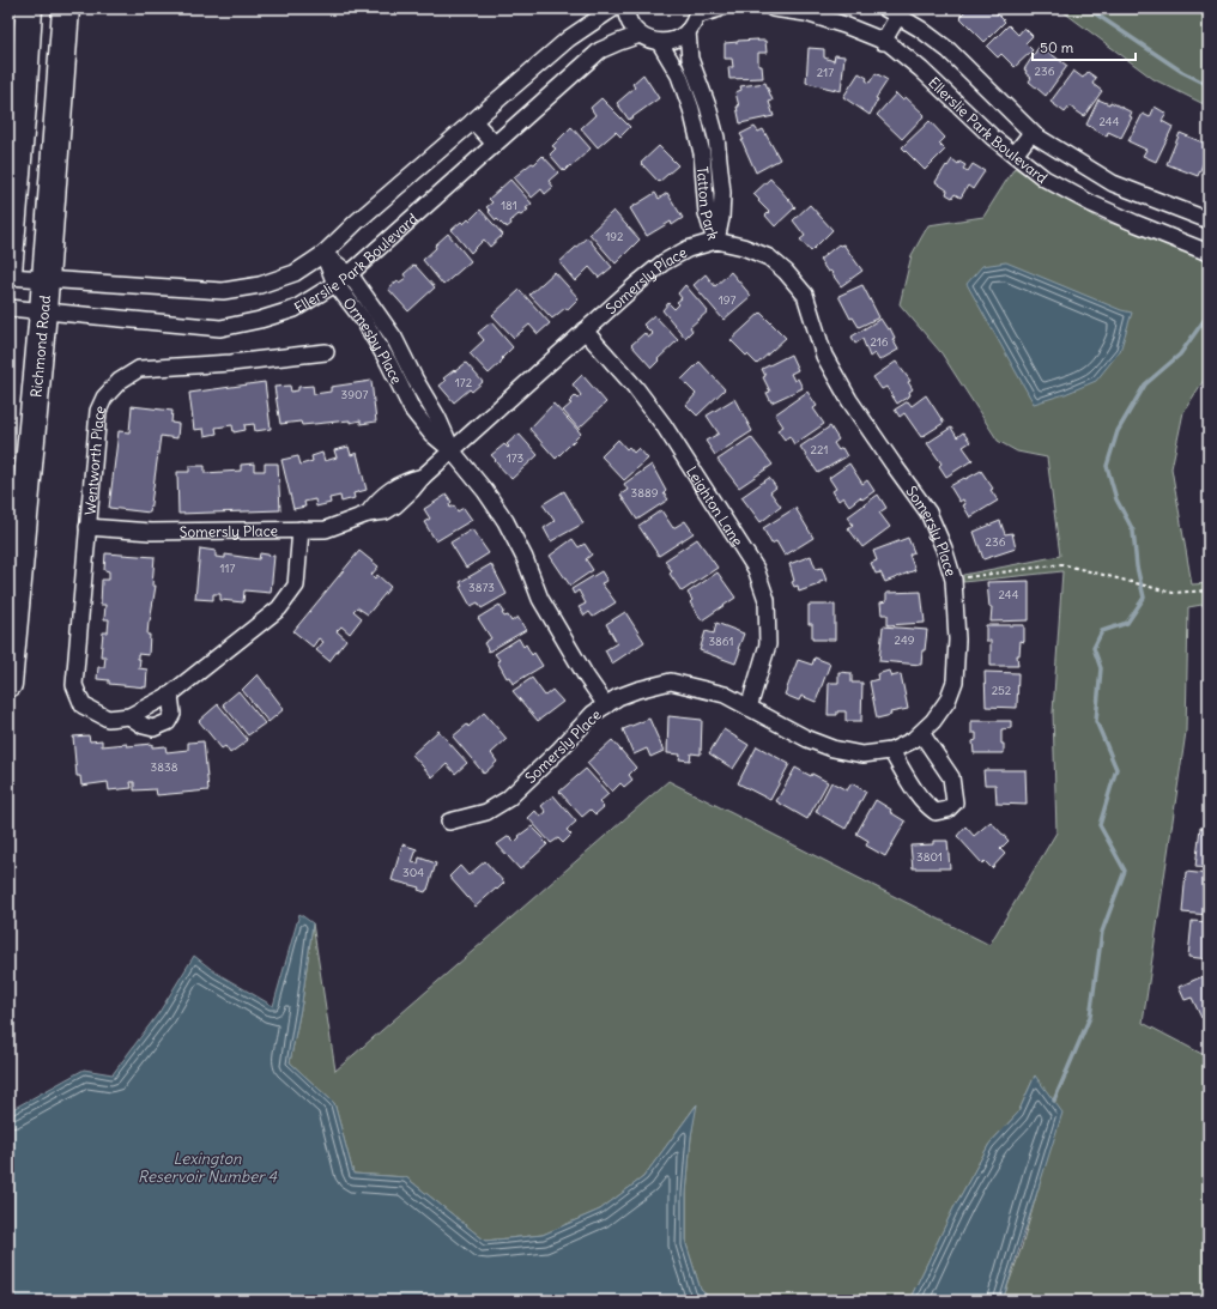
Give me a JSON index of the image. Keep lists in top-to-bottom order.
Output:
{
  "streets": {
    "highway": ["Richmond Road"],
    "street": [
      "Ellerslie Park Boulevard",
      "Tatton Park",
      "Somersly Place",
      "Ormesby Place",
      "Wentworth Place",
      "Leighton Lane"
    ]
  },
  "crossings": [
    ["Ellerslie Park Boulevard", "Ormesby Place"],
    ["Ellerslie Park Boulevard", "Richmond Road"],
    ["Tatton Park", "Somersly Place"],
    ["Somersly Place", "Ormesby Place"],
    ["Somersly Place", "Wentworth Place"],
    ["Somersly Place", "Leighton Lane"]
  ],
  "water": ["Lexington Reservoir Number 4"],
  "house_numbers": [
    "236",
    "217",
    "244",
    "181",
    "192",
    "197",
    "216",
    "172",
    "3907",
    "221",
    "173",
    "3889",
    "236",
    "117",
    "3873",
    "244",
    "249",
    "3861",
    "252",
    "3838",
    "3801",
    "304"
  ],
  "scale_bar": "50 m"
}
